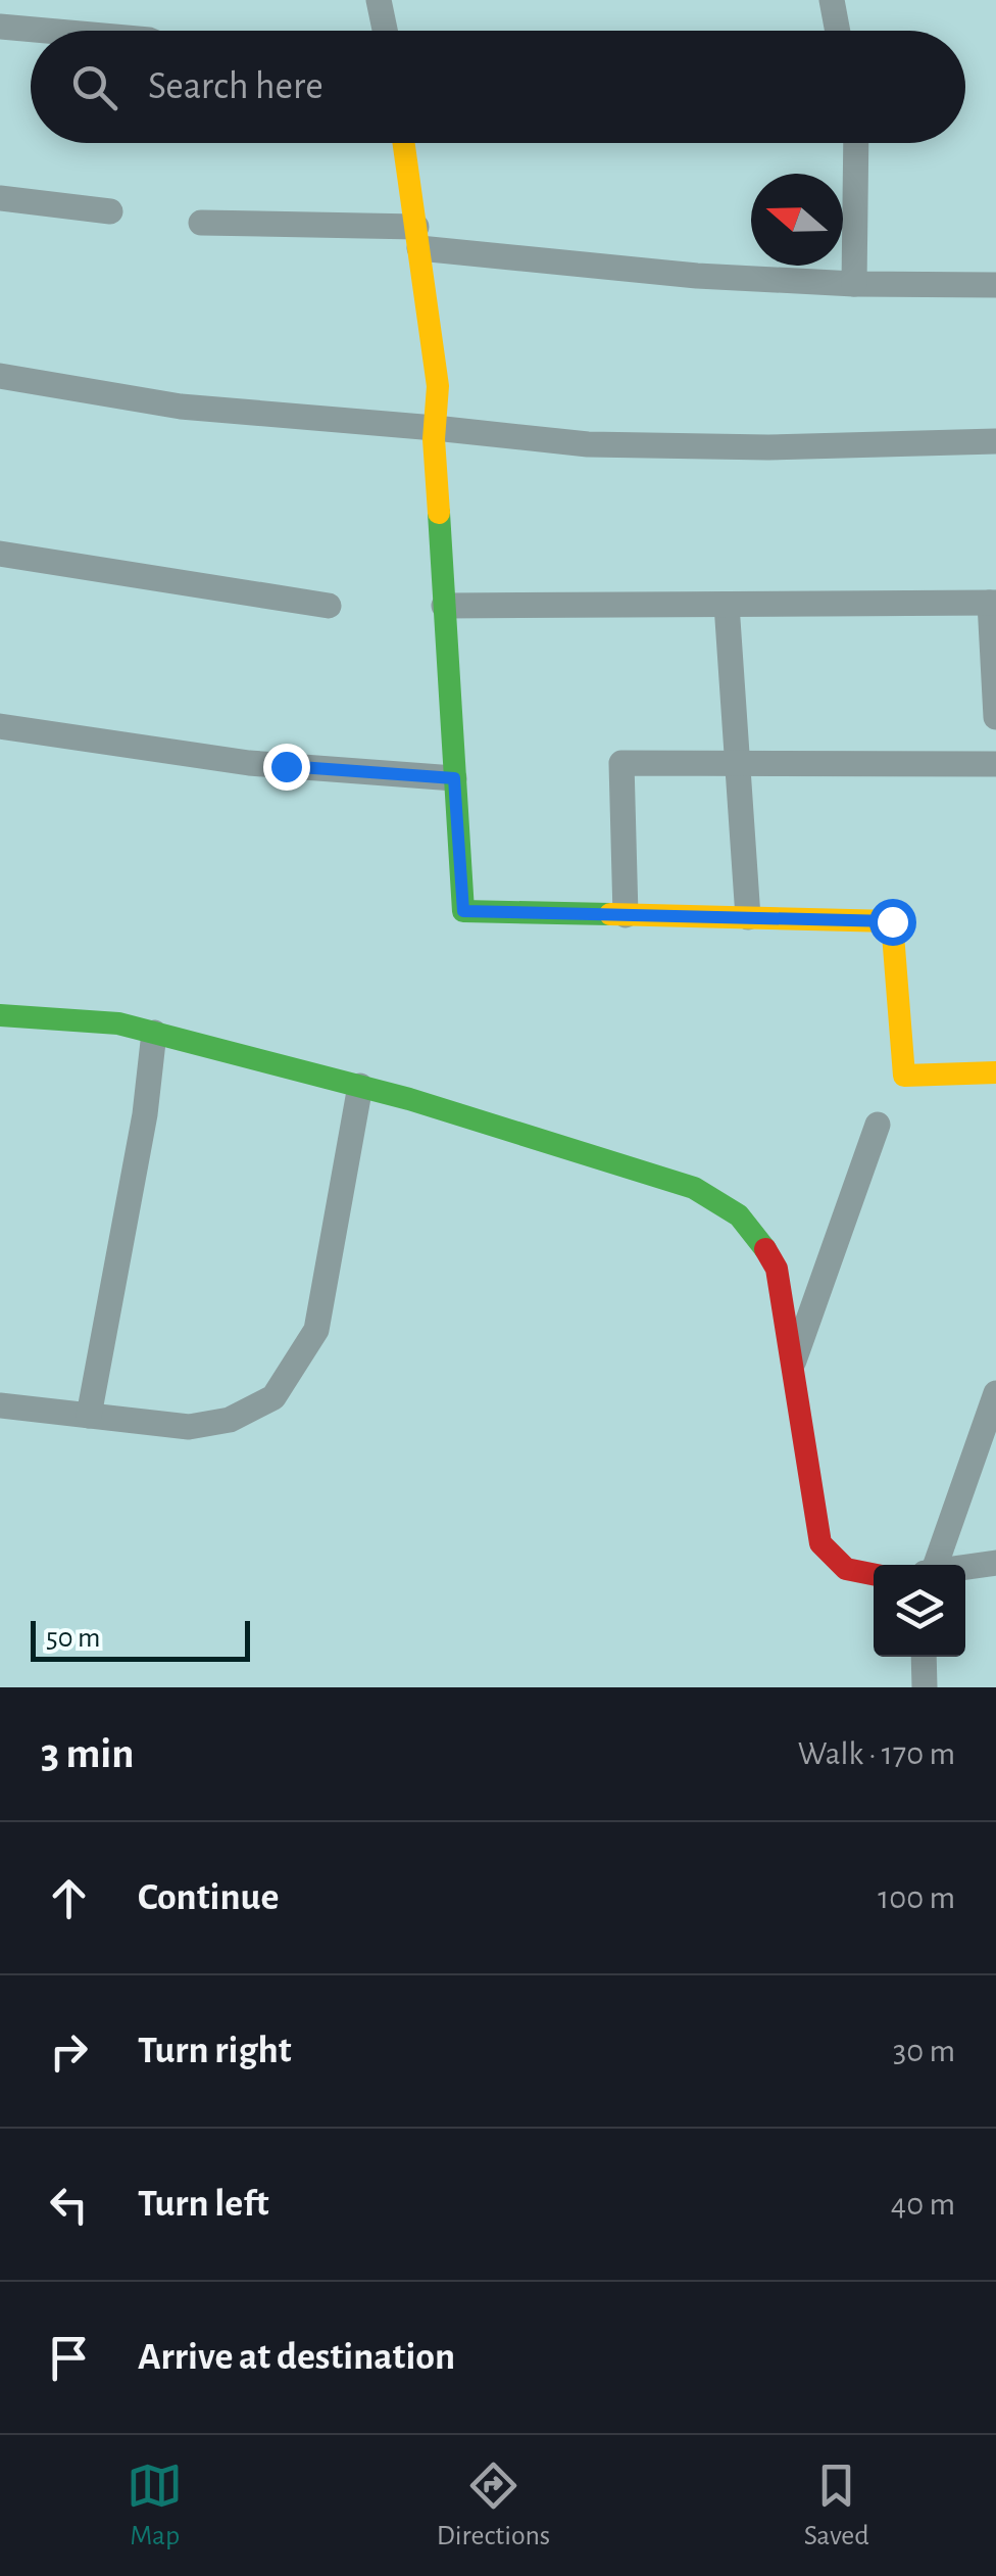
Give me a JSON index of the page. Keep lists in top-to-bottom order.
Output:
{
  "scale_bar": "50 m",
  "north": "left",
  "page": {
    "search": "Search here",
    "scale": "50 m",
    "heading": ["3 min", "Walk · 170 m"],
    "list": [
      ["Continue", "100 m"],
      ["Turn right", "30 m"],
      ["Turn left", "40 m"],
      "Arrive at destination"
    ],
    "nav": ["Map", "Directions", "Saved"]
  }
}
